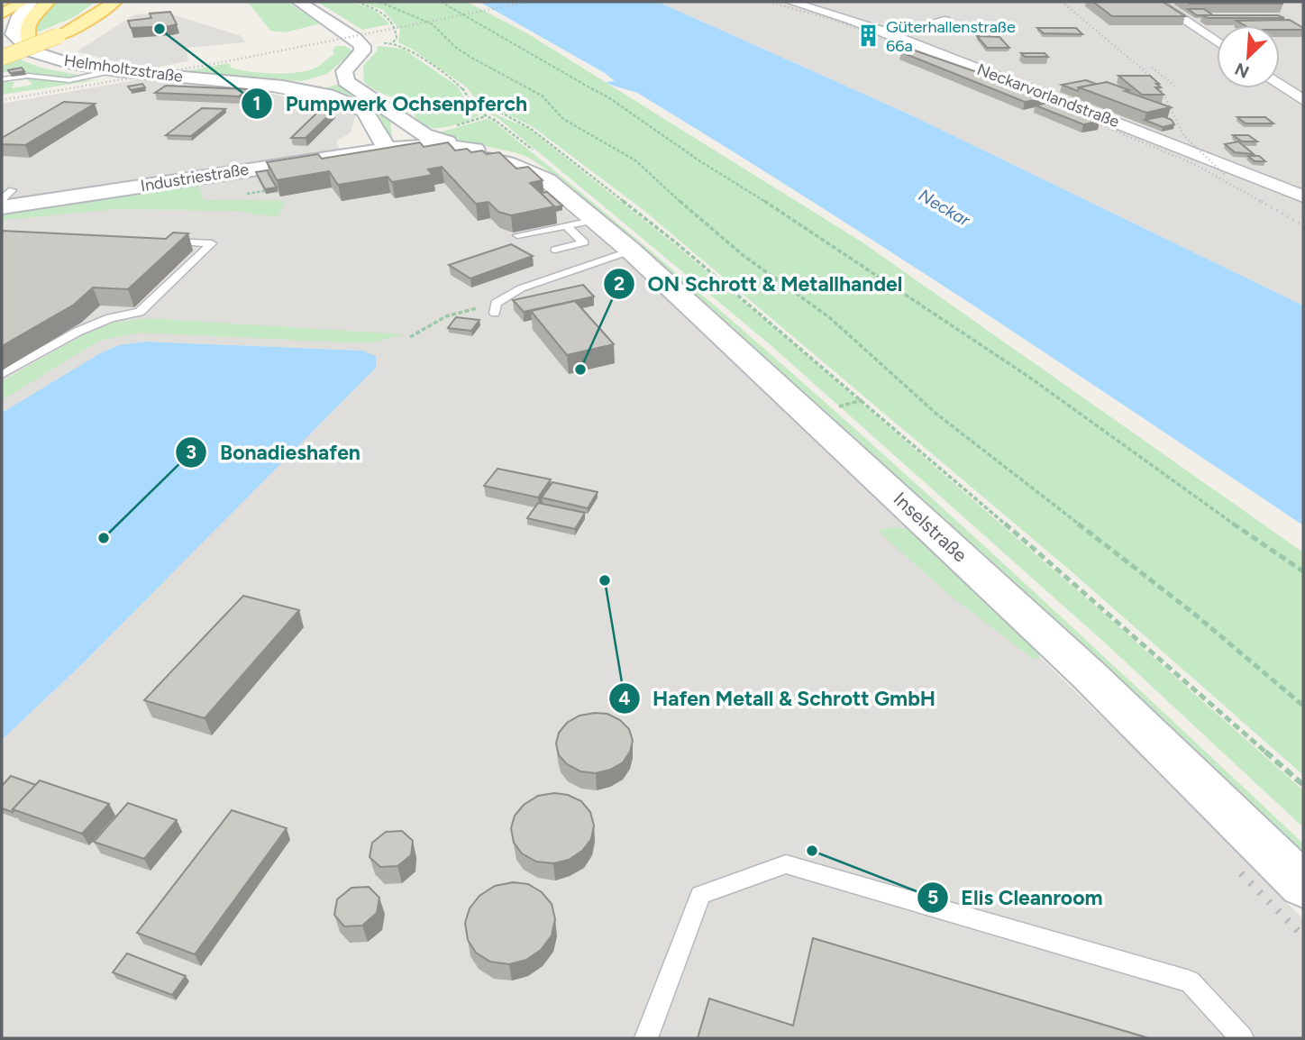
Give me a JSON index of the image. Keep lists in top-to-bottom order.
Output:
{
  "streets": {
    "street": [
      "Helmholtzstraße",
      "Neckarvorlandstraße",
      "Industriestraße",
      "Inselstraße"
    ]
  },
  "crossings": [
    ["Helmholtzstraße", "Industriestraße"],
    ["Helmholtzstraße", "Inselstraße"],
    ["Industriestraße", "Inselstraße"]
  ],
  "water": ["Neckar"],
  "places": {
    "other": [
      "Pumpwerk Ochsenpferch",
      "ON Schrott & Metallhandel",
      "Bonadieshafen",
      "Hafen Metall & Schrott GmbH",
      "Elis Cleanroom"
    ],
    "building": ["Güterhallenstraße 66a"]
  },
  "north": "bottom left"
}
